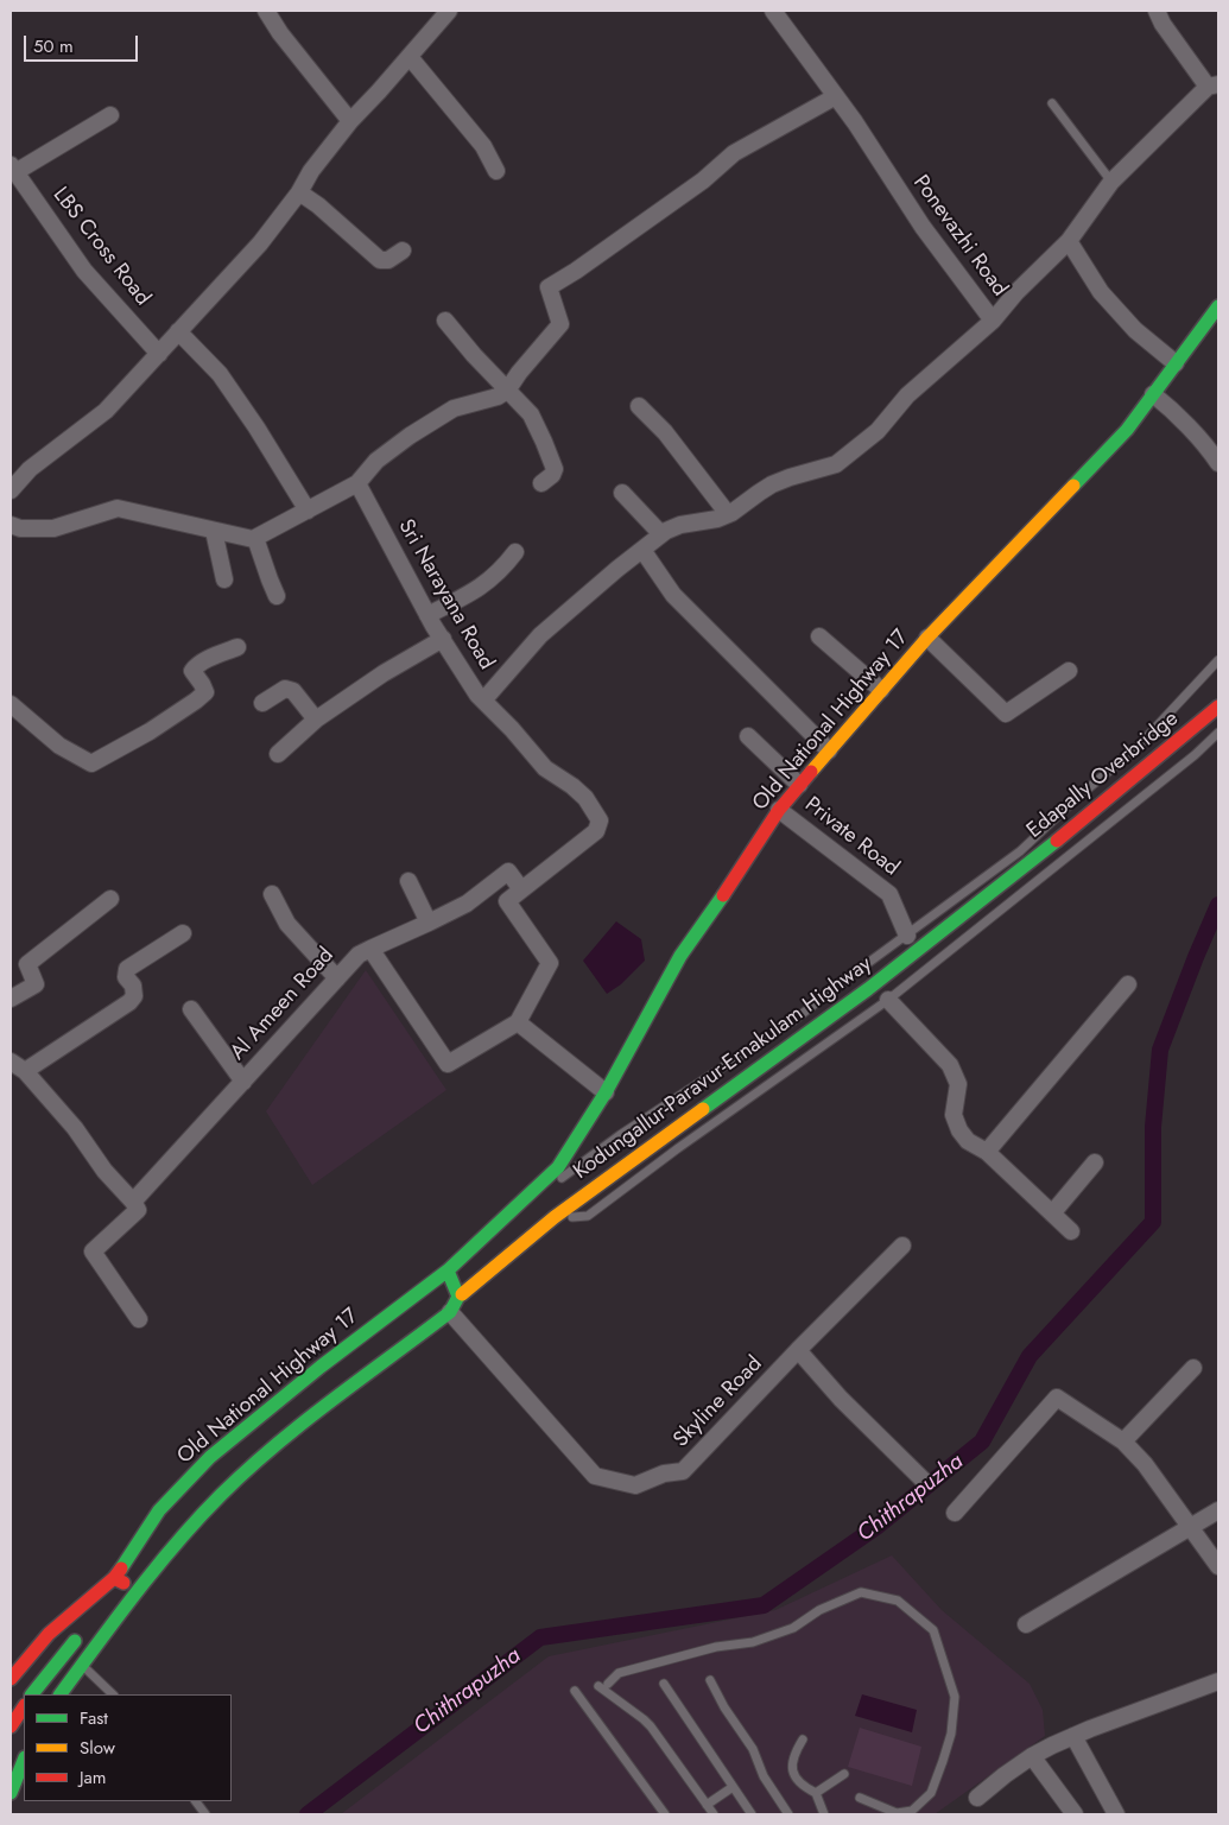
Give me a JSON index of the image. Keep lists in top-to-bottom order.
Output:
{
  "streets": {
    "main road": ["Old National Highway 17", "Edapally Overbridge", "Kodungallur-Paravur-Ernakulam Highway"],
    "street": [
      "Ponevazhi Road",
      "LBS Cross Road",
      "Sri Narayana Road",
      "Private Road",
      "Al Ameen Road",
      "Skyline Road"
    ]
  },
  "crossings": [
    ["Sri Narayana Road", "Al Ameen Road"],
    ["Old National Highway 17", "Private Road"],
    ["Edapally Overbridge", "Kodungallur-Paravur-Ernakulam Highway"],
    ["Kodungallur-Paravur-Ernakulam Highway", "Skyline Road"]
  ],
  "water": ["Chithrapuzha"],
  "legend": ["Fast", "Slow", "Jam"],
  "scale_bar": "50 m"
}
